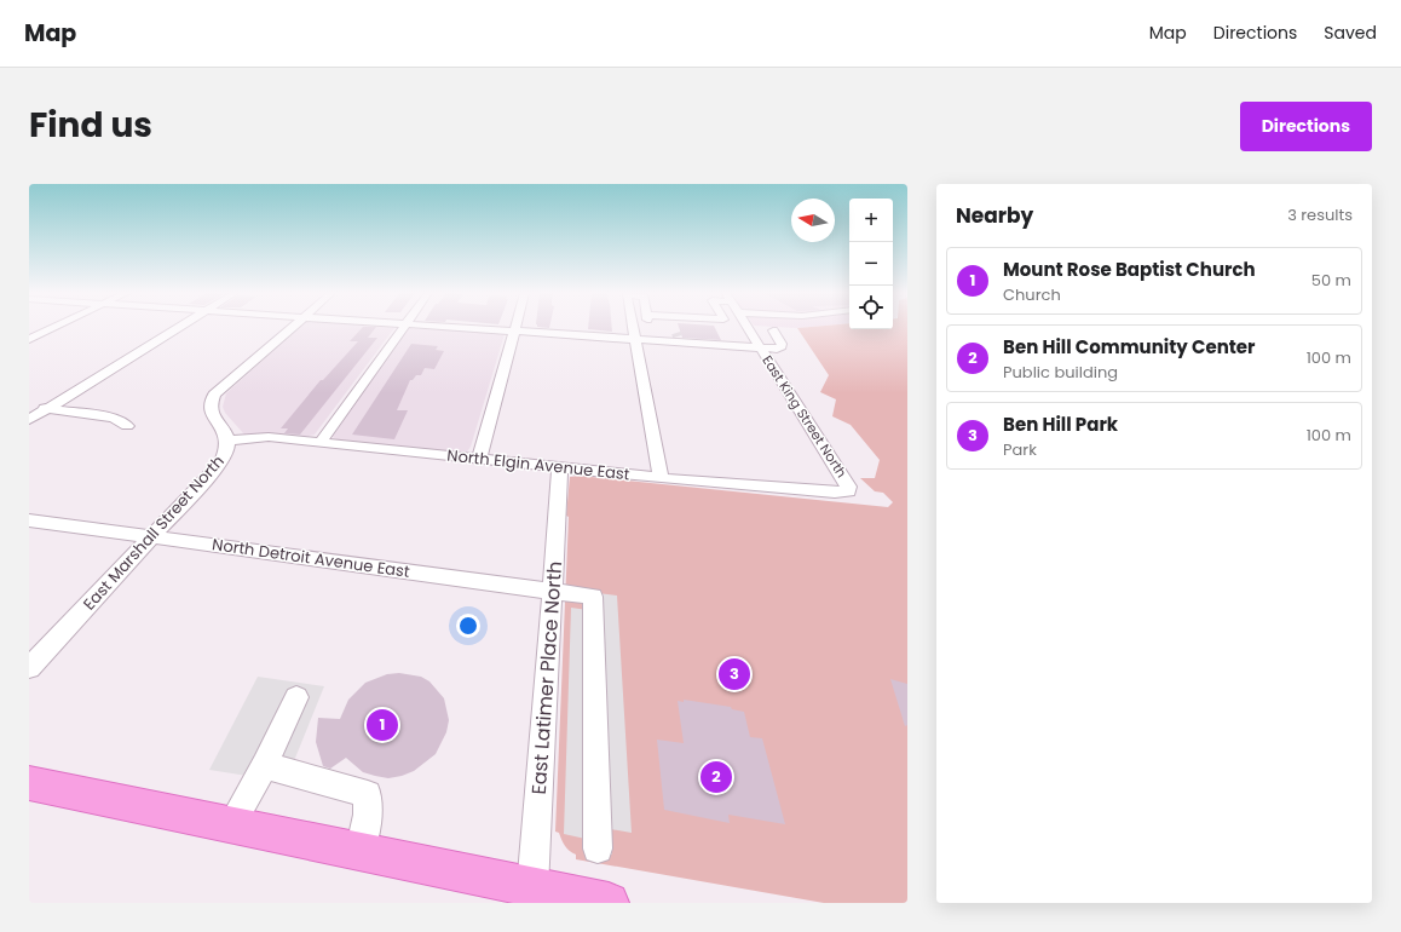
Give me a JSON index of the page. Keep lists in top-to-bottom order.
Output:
{
  "streets": {
    "street": [
      "East King Street North",
      "North Elgin Avenue East",
      "East Marshall Street North",
      "North Detroit Avenue East",
      "East Latimer Place North"
    ]
  },
  "crossings": [
    ["East King Street North", "North Elgin Avenue East"],
    ["North Elgin Avenue East", "East Marshall Street North"],
    ["North Elgin Avenue East", "East Latimer Place North"],
    ["East Marshall Street North", "North Detroit Avenue East"],
    ["North Detroit Avenue East", "East Latimer Place North"]
  ],
  "north": "left",
  "page": {
    "header": "Map",
    "nav": ["Map", "Directions", "Saved"],
    "title": "Find us",
    "buttons": "Directions",
    "heading": ["Nearby", "3 results"],
    "map_buttons": ["+", "−"],
    "list": [
      {
        "mark": "1",
        "name": "Mount Rose Baptist Church",
        "note": "Church",
        "value": "50 m"
      },
      {
        "mark": "2",
        "name": "Ben Hill Community Center",
        "note": "Public building",
        "value": "100 m"
      },
      {
        "mark": "3",
        "name": "Ben Hill Park",
        "note": "Park",
        "value": "100 m"
      }
    ],
    "pins": ["3", "1", "2"]
  }
}
